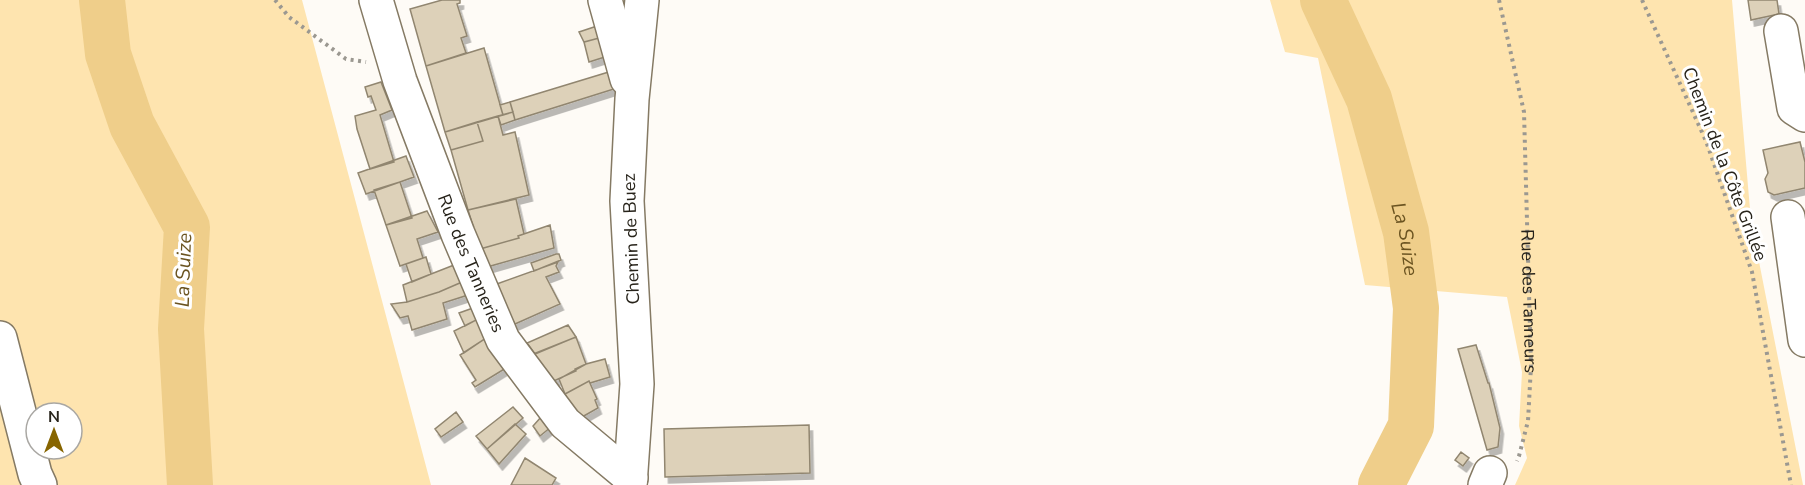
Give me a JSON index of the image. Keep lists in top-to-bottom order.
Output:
{
  "streets": {
    "street": ["Chemin de Buez", "Rue des Tanneries"],
    "path": ["Chemin de la Côte Grillée", "Rue des Tanneurs"]
  },
  "crossings": [
    ["Chemin de Buez", "Rue des Tanneries"]
  ],
  "water": ["La Suize"],
  "north": "top"
}
